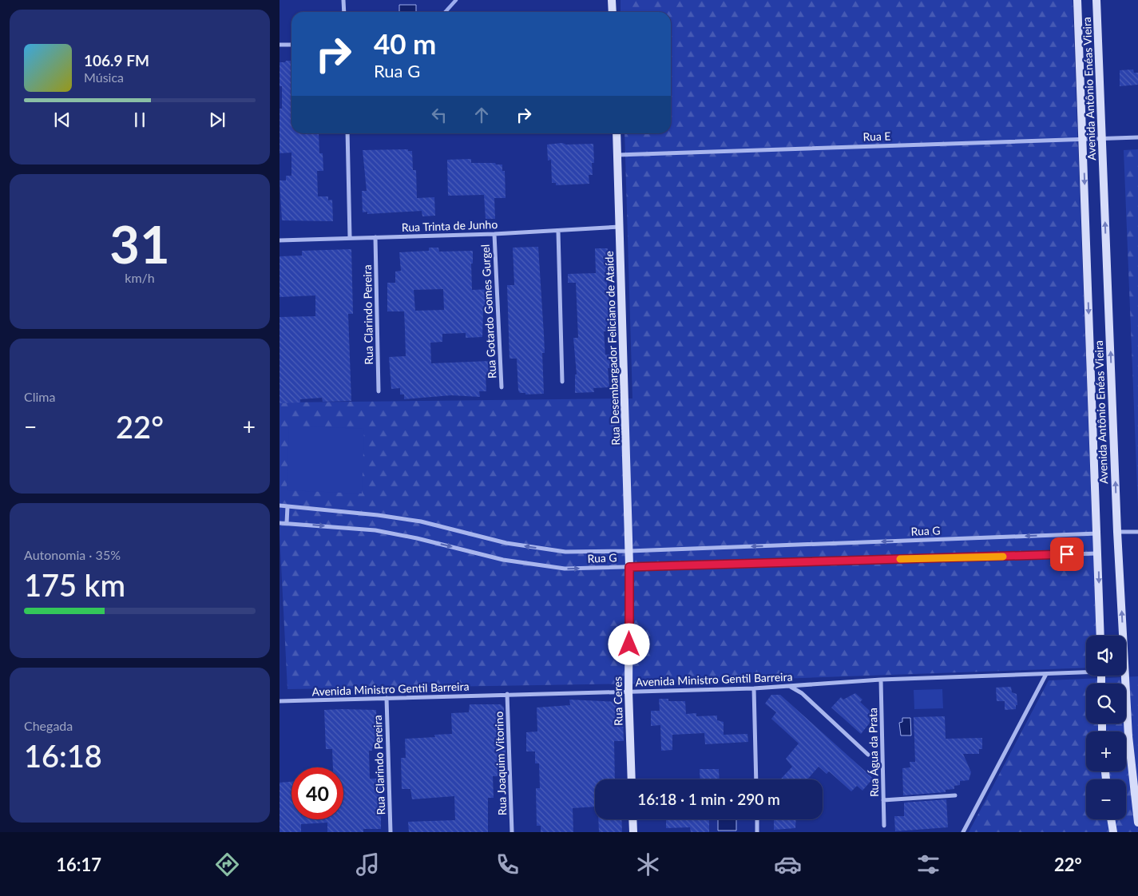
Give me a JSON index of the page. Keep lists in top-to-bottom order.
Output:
{
  "streets": {
    "street": [
      "Avenida Antônio Enéas Vieira",
      "Rua E",
      "Rua Trinta de Junho",
      "Rua Gotardo Gomes Gurgel",
      "Rua Clarindo Pereira",
      "Rua Desembargador Feliciano de Ataíde",
      "Rua G",
      "Avenida Ministro Gentil Barreira",
      "Rua Ceres",
      "Rua Água da Prata",
      "Rua Joaquim Vitorino"
    ]
  },
  "crossings": [
    ["Avenida Antônio Enéas Vieira", "Rua E"],
    ["Avenida Antônio Enéas Vieira", "Rua G"],
    ["Rua E", "Rua Desembargador Feliciano de Ataíde"],
    ["Rua Trinta de Junho", "Rua Gotardo Gomes Gurgel"],
    ["Rua Trinta de Junho", "Rua Clarindo Pereira"],
    ["Rua Trinta de Junho", "Rua Desembargador Feliciano de Ataíde"],
    ["Rua Clarindo Pereira", "Avenida Ministro Gentil Barreira"],
    ["Rua Desembargador Feliciano de Ataíde", "Rua G"],
    ["Rua Desembargador Feliciano de Ataíde", "Rua Ceres"],
    ["Rua G", "Rua Ceres"],
    ["Avenida Ministro Gentil Barreira", "Rua Ceres"],
    ["Avenida Ministro Gentil Barreira", "Rua Água da Prata"],
    ["Avenida Ministro Gentil Barreira", "Rua Joaquim Vitorino"]
  ],
  "page": {
    "turn": ["40 m", "Rua G"],
    "song": ["106.9 FM", "Música"],
    "tile": [
      ["31", "km/h"],
      "Clima",
      ["Autonomia · 35%", "175 km"],
      ["Chegada", "16:18"]
    ],
    "heat": ["−", "22°", "+"],
    "map_buttons": ["+", "−"],
    "limit": "40",
    "trip": "16:18 · 1 min · 290 m",
    "tabs": ["16:17", "22°"]
  }
}
